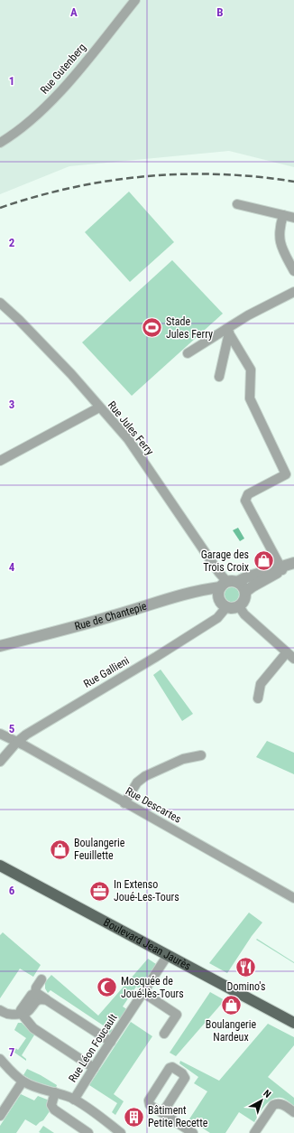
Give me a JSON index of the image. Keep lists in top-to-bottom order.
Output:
{
  "streets": {
    "main road": ["Boulevard Jean Jaurès"],
    "street": [
      "Rue Gutenberg",
      "Rue Jules Ferry",
      "Rue de Chantepie",
      "Rue Gallieni",
      "Rue Descartes",
      "Rue Léon Foucault"
    ]
  },
  "crossings": [
    ["Rue Jules Ferry", "Rue de Chantepie"],
    ["Rue Jules Ferry", "Rue Gallieni"],
    ["Rue de Chantepie", "Rue Gallieni"],
    ["Rue Gallieni", "Rue Descartes"],
    ["Boulevard Jean Jaurès", "Rue Léon Foucault"]
  ],
  "places": {
    "sports": ["Stade Jules Ferry"],
    "shop": ["Garage des Trois Croix", "Boulangerie Feuillette", "Boulangerie Nardeux"],
    "office": ["In Extenso Joué-Les-Tours"],
    "restaurant": ["Domino's"],
    "mosque": ["Mosquée de Joué-lès-Tours"],
    "building": ["Bâtiment Petite Recette"]
  },
  "north": "top right",
  "grid": {
    "columns": ["A", "B"],
    "rows": [
      "1",
      "2",
      "3",
      "4",
      "5",
      "6",
      "7"
    ]
  }
}
